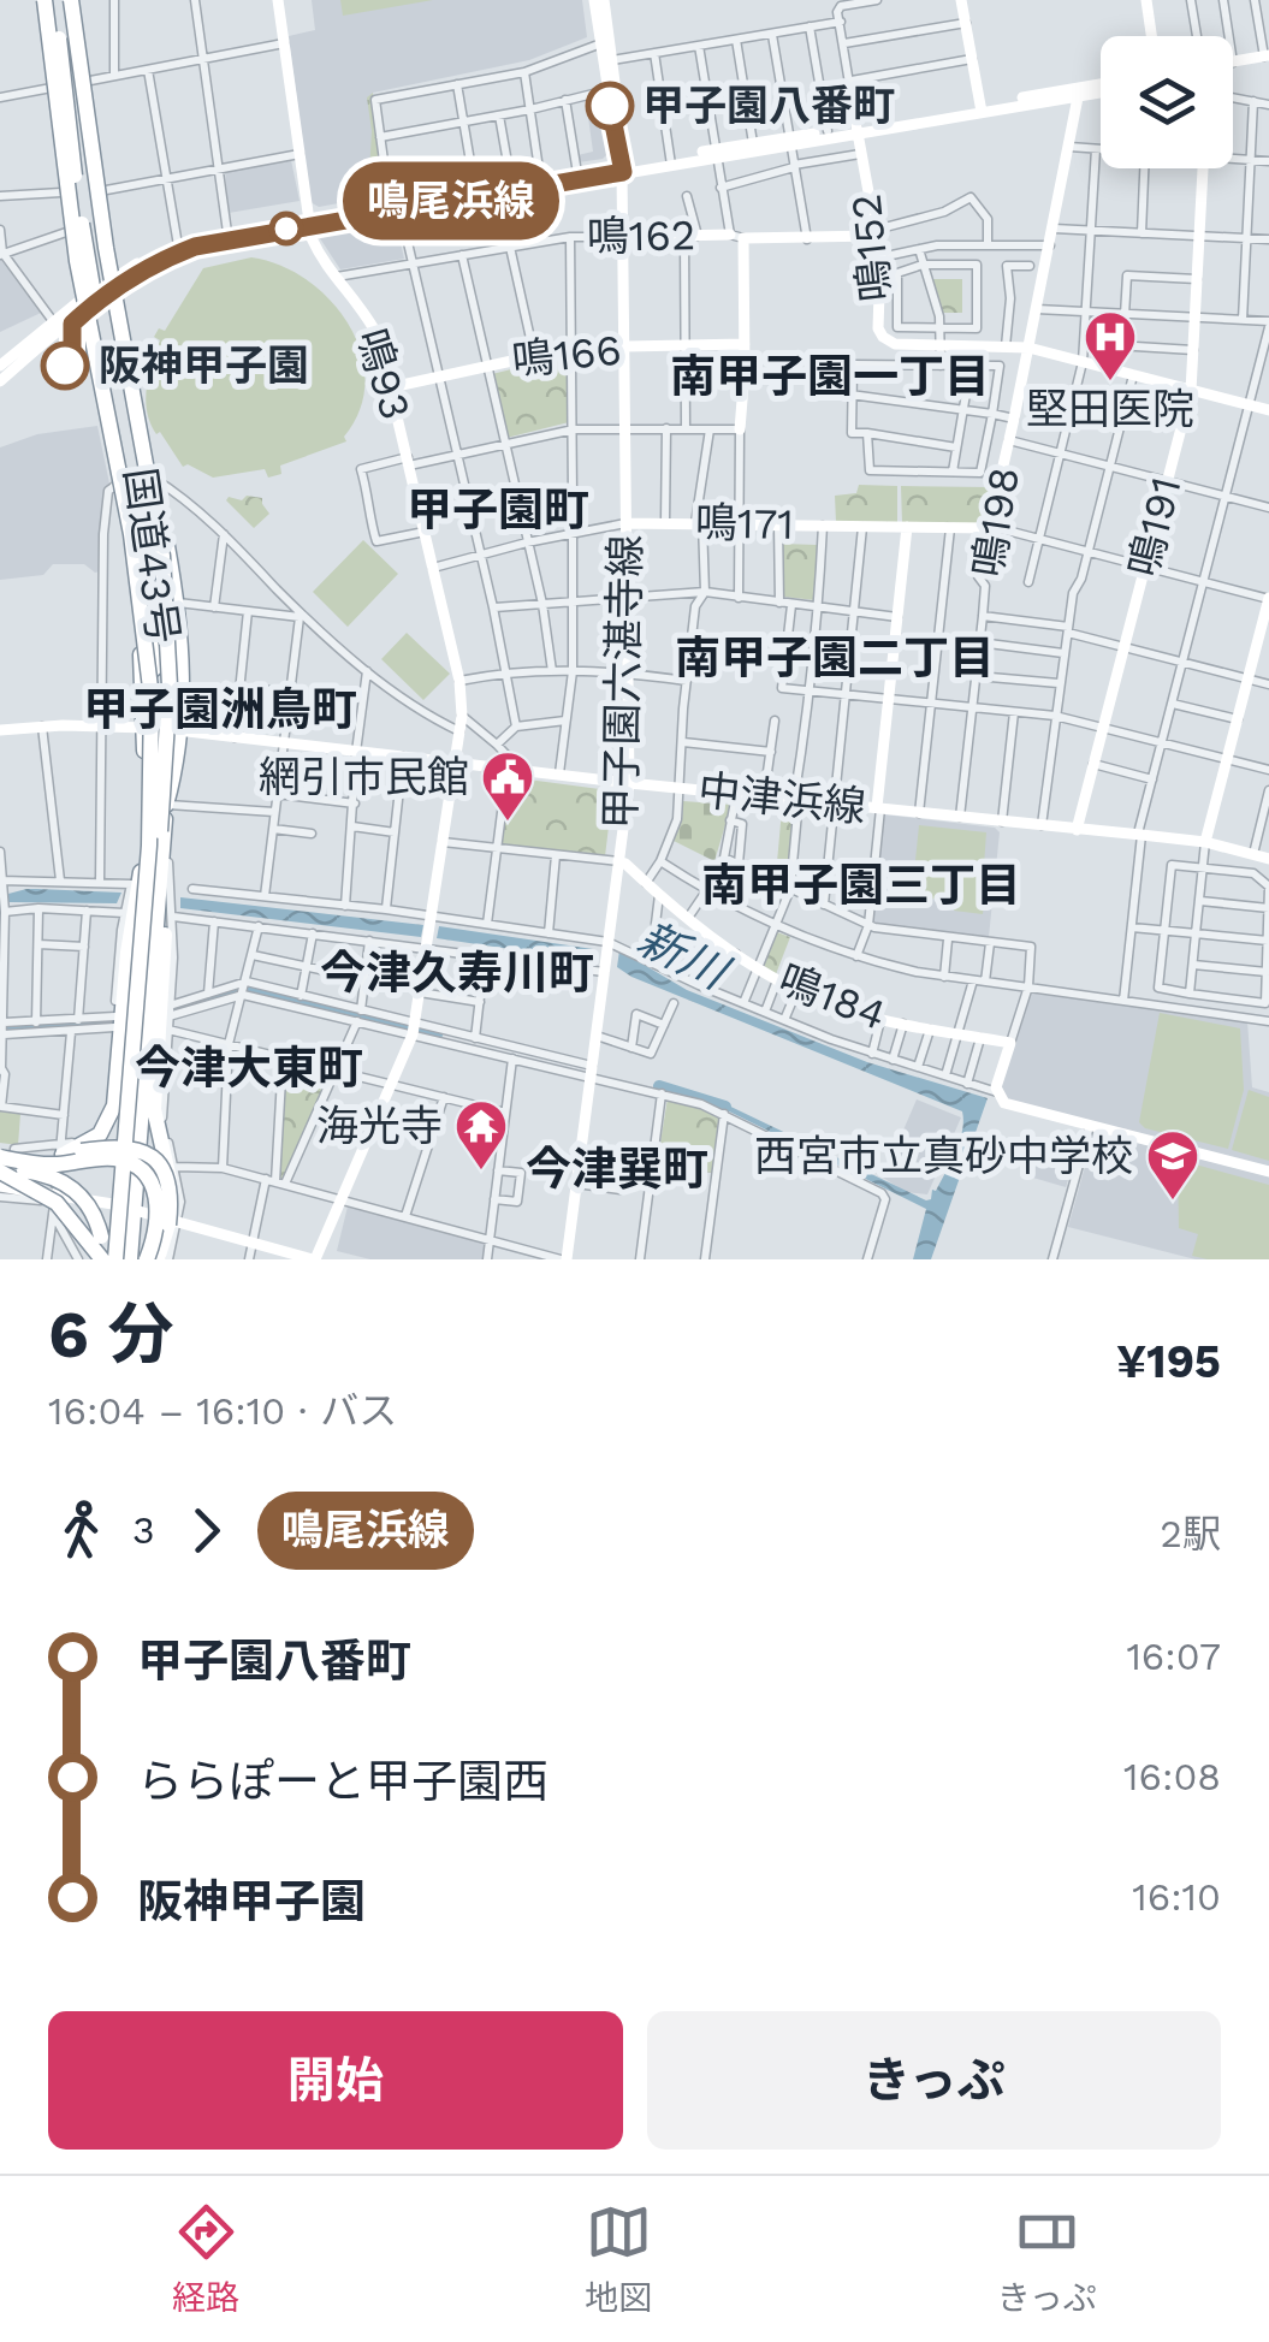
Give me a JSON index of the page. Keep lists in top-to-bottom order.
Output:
{
  "streets": {
    "highway": ["国道43号"],
    "street": [
      "鳴162",
      "鳴152",
      "鳴166",
      "鳴93",
      "鳴198",
      "鳴171",
      "鳴191",
      "甲子園六湛寺線",
      "中津浜線",
      "鳴184"
    ]
  },
  "crossings": [
    ["鳴162", "鳴152"],
    ["鳴162", "鳴93"],
    ["鳴162", "甲子園六湛寺線"],
    ["鳴152", "鳴198"],
    ["鳴152", "鳴191"],
    ["鳴166", "鳴93"],
    ["鳴166", "甲子園六湛寺線"],
    ["鳴93", "鳴171"],
    ["鳴93", "中津浜線"],
    ["鳴198", "鳴171"],
    ["鳴198", "中津浜線"],
    ["鳴171", "鳴191"],
    ["鳴171", "甲子園六湛寺線"],
    ["鳴191", "中津浜線"],
    ["国道43号", "中津浜線"],
    ["甲子園六湛寺線", "中津浜線"],
    ["甲子園六湛寺線", "鳴184"]
  ],
  "districts": [
    "南甲子園一丁目",
    "甲子園町",
    "南甲子園二丁目",
    "甲子園洲鳥町",
    "南甲子園三丁目",
    "今津久寿川町",
    "今津大東町",
    "今津巽町"
  ],
  "water": ["新川"],
  "places": {
    "other": ["甲子園八番町", "阪神甲子園"],
    "hospital": ["堅田医院"],
    "public building": ["網引市民館"],
    "temple": ["海光寺"],
    "school or university": ["西宮市立真砂中学校"]
  },
  "lines": ["bus line 鳴尾浜線"],
  "page": {
    "on_map": "鳴尾浜線",
    "heading": ["6 分", "16:04 – 16:10 · バス", "¥195"],
    "legs": ["3", "鳴尾浜線", "2駅"],
    "list": [
      {
        "name": "甲子園八番町",
        "value": "16:07"
      },
      {
        "name": "ららぽーと甲子園西",
        "value": "16:08"
      },
      {
        "name": "阪神甲子園",
        "value": "16:10"
      }
    ],
    "buttons": ["開始", "きっぷ"],
    "tabs": ["経路", "地図", "きっぷ"]
  }
}
